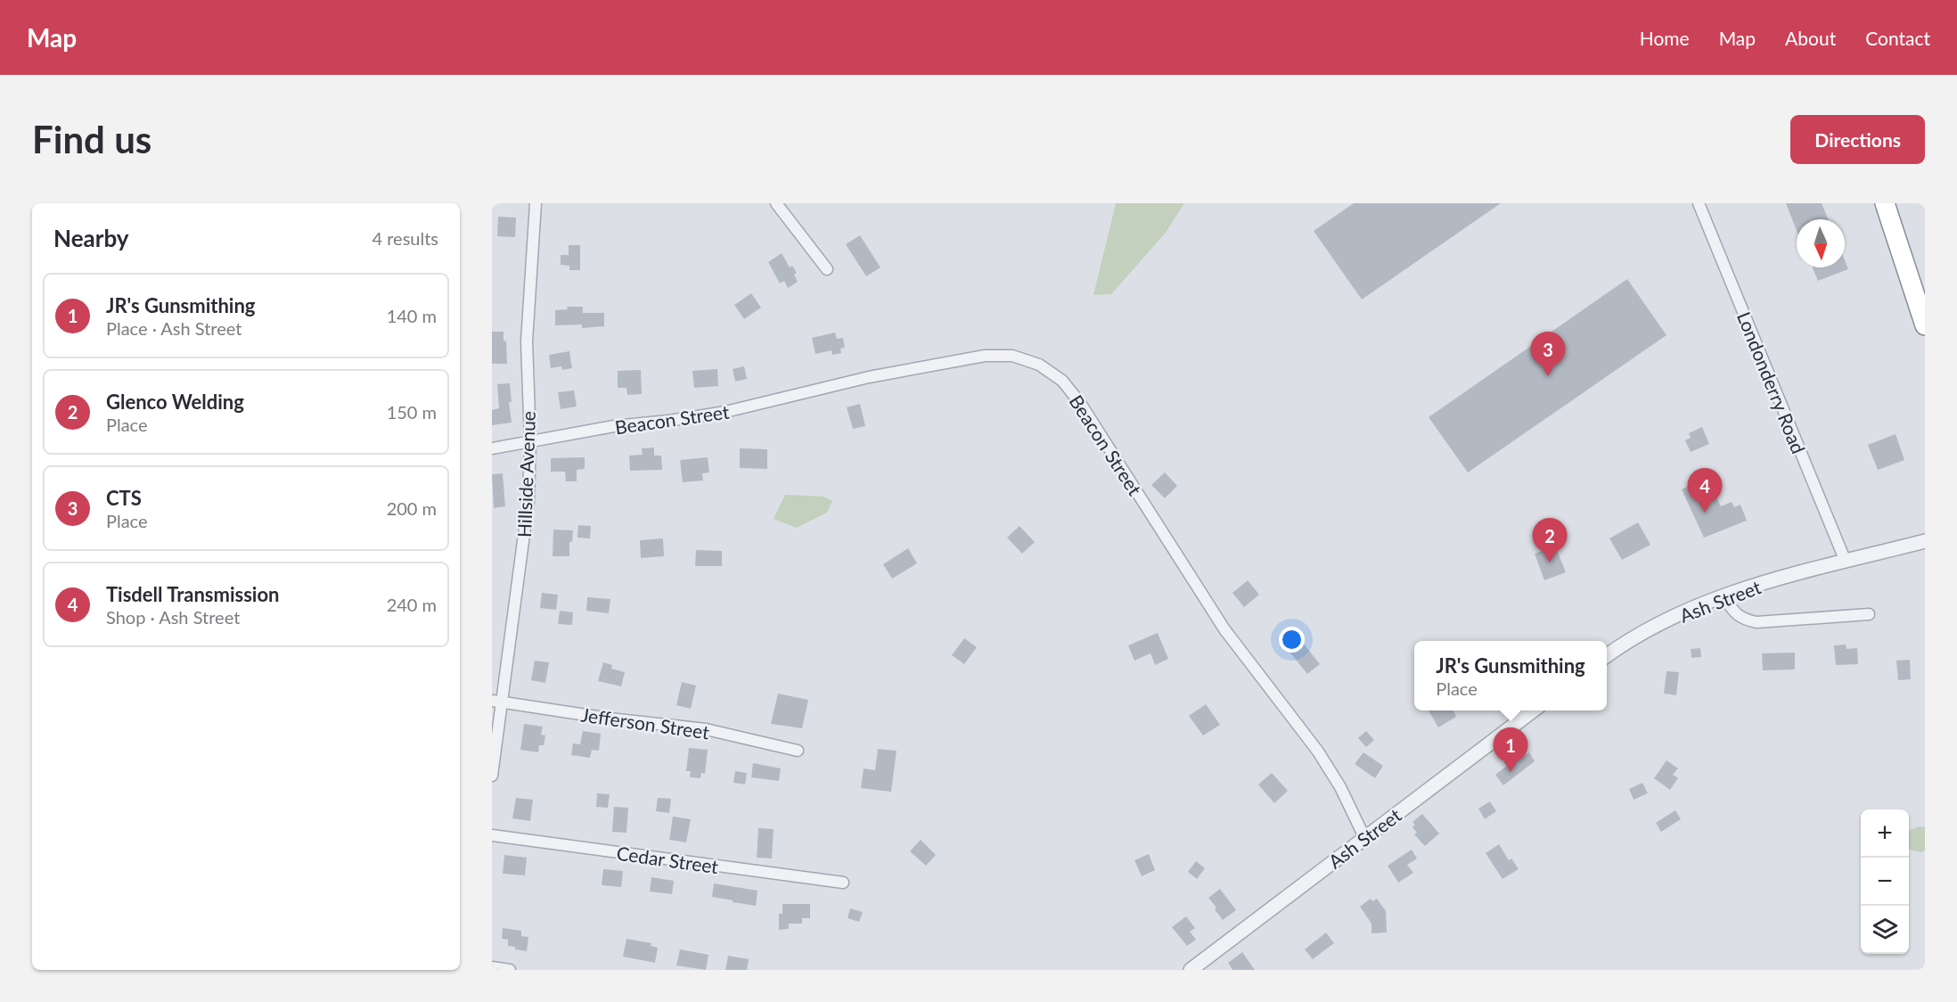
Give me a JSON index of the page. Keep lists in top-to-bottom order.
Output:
{
  "streets": {
    "street": [
      "Londonderry Road",
      "Beacon Street",
      "Hillside Avenue",
      "Ash Street",
      "Jefferson Street",
      "Cedar Street"
    ]
  },
  "crossings": [
    ["Londonderry Road", "Ash Street"],
    ["Beacon Street", "Hillside Avenue"],
    ["Beacon Street", "Ash Street"],
    ["Hillside Avenue", "Jefferson Street"]
  ],
  "north": "bottom",
  "page": {
    "header": "Map",
    "nav": [
      "Home",
      "Map",
      "About",
      "Contact"
    ],
    "buttons": "Directions",
    "title": "Find us",
    "heading": ["Nearby", "4 results"],
    "list": [
      {
        "mark": "1",
        "name": "JR's Gunsmithing",
        "note": "Place · Ash Street",
        "value": "140 m"
      },
      {
        "mark": "2",
        "name": "Glenco Welding",
        "note": "Place",
        "value": "150 m"
      },
      {
        "mark": "3",
        "name": "CTS",
        "note": "Place",
        "value": "200 m"
      },
      {
        "mark": "4",
        "name": "Tisdell Transmission",
        "note": "Shop · Ash Street",
        "value": "240 m"
      }
    ],
    "pins": [
      "3",
      "4",
      "2",
      "1"
    ],
    "popup": ["JR's Gunsmithing", "Place"],
    "map_buttons": ["+", "−"]
  }
}
